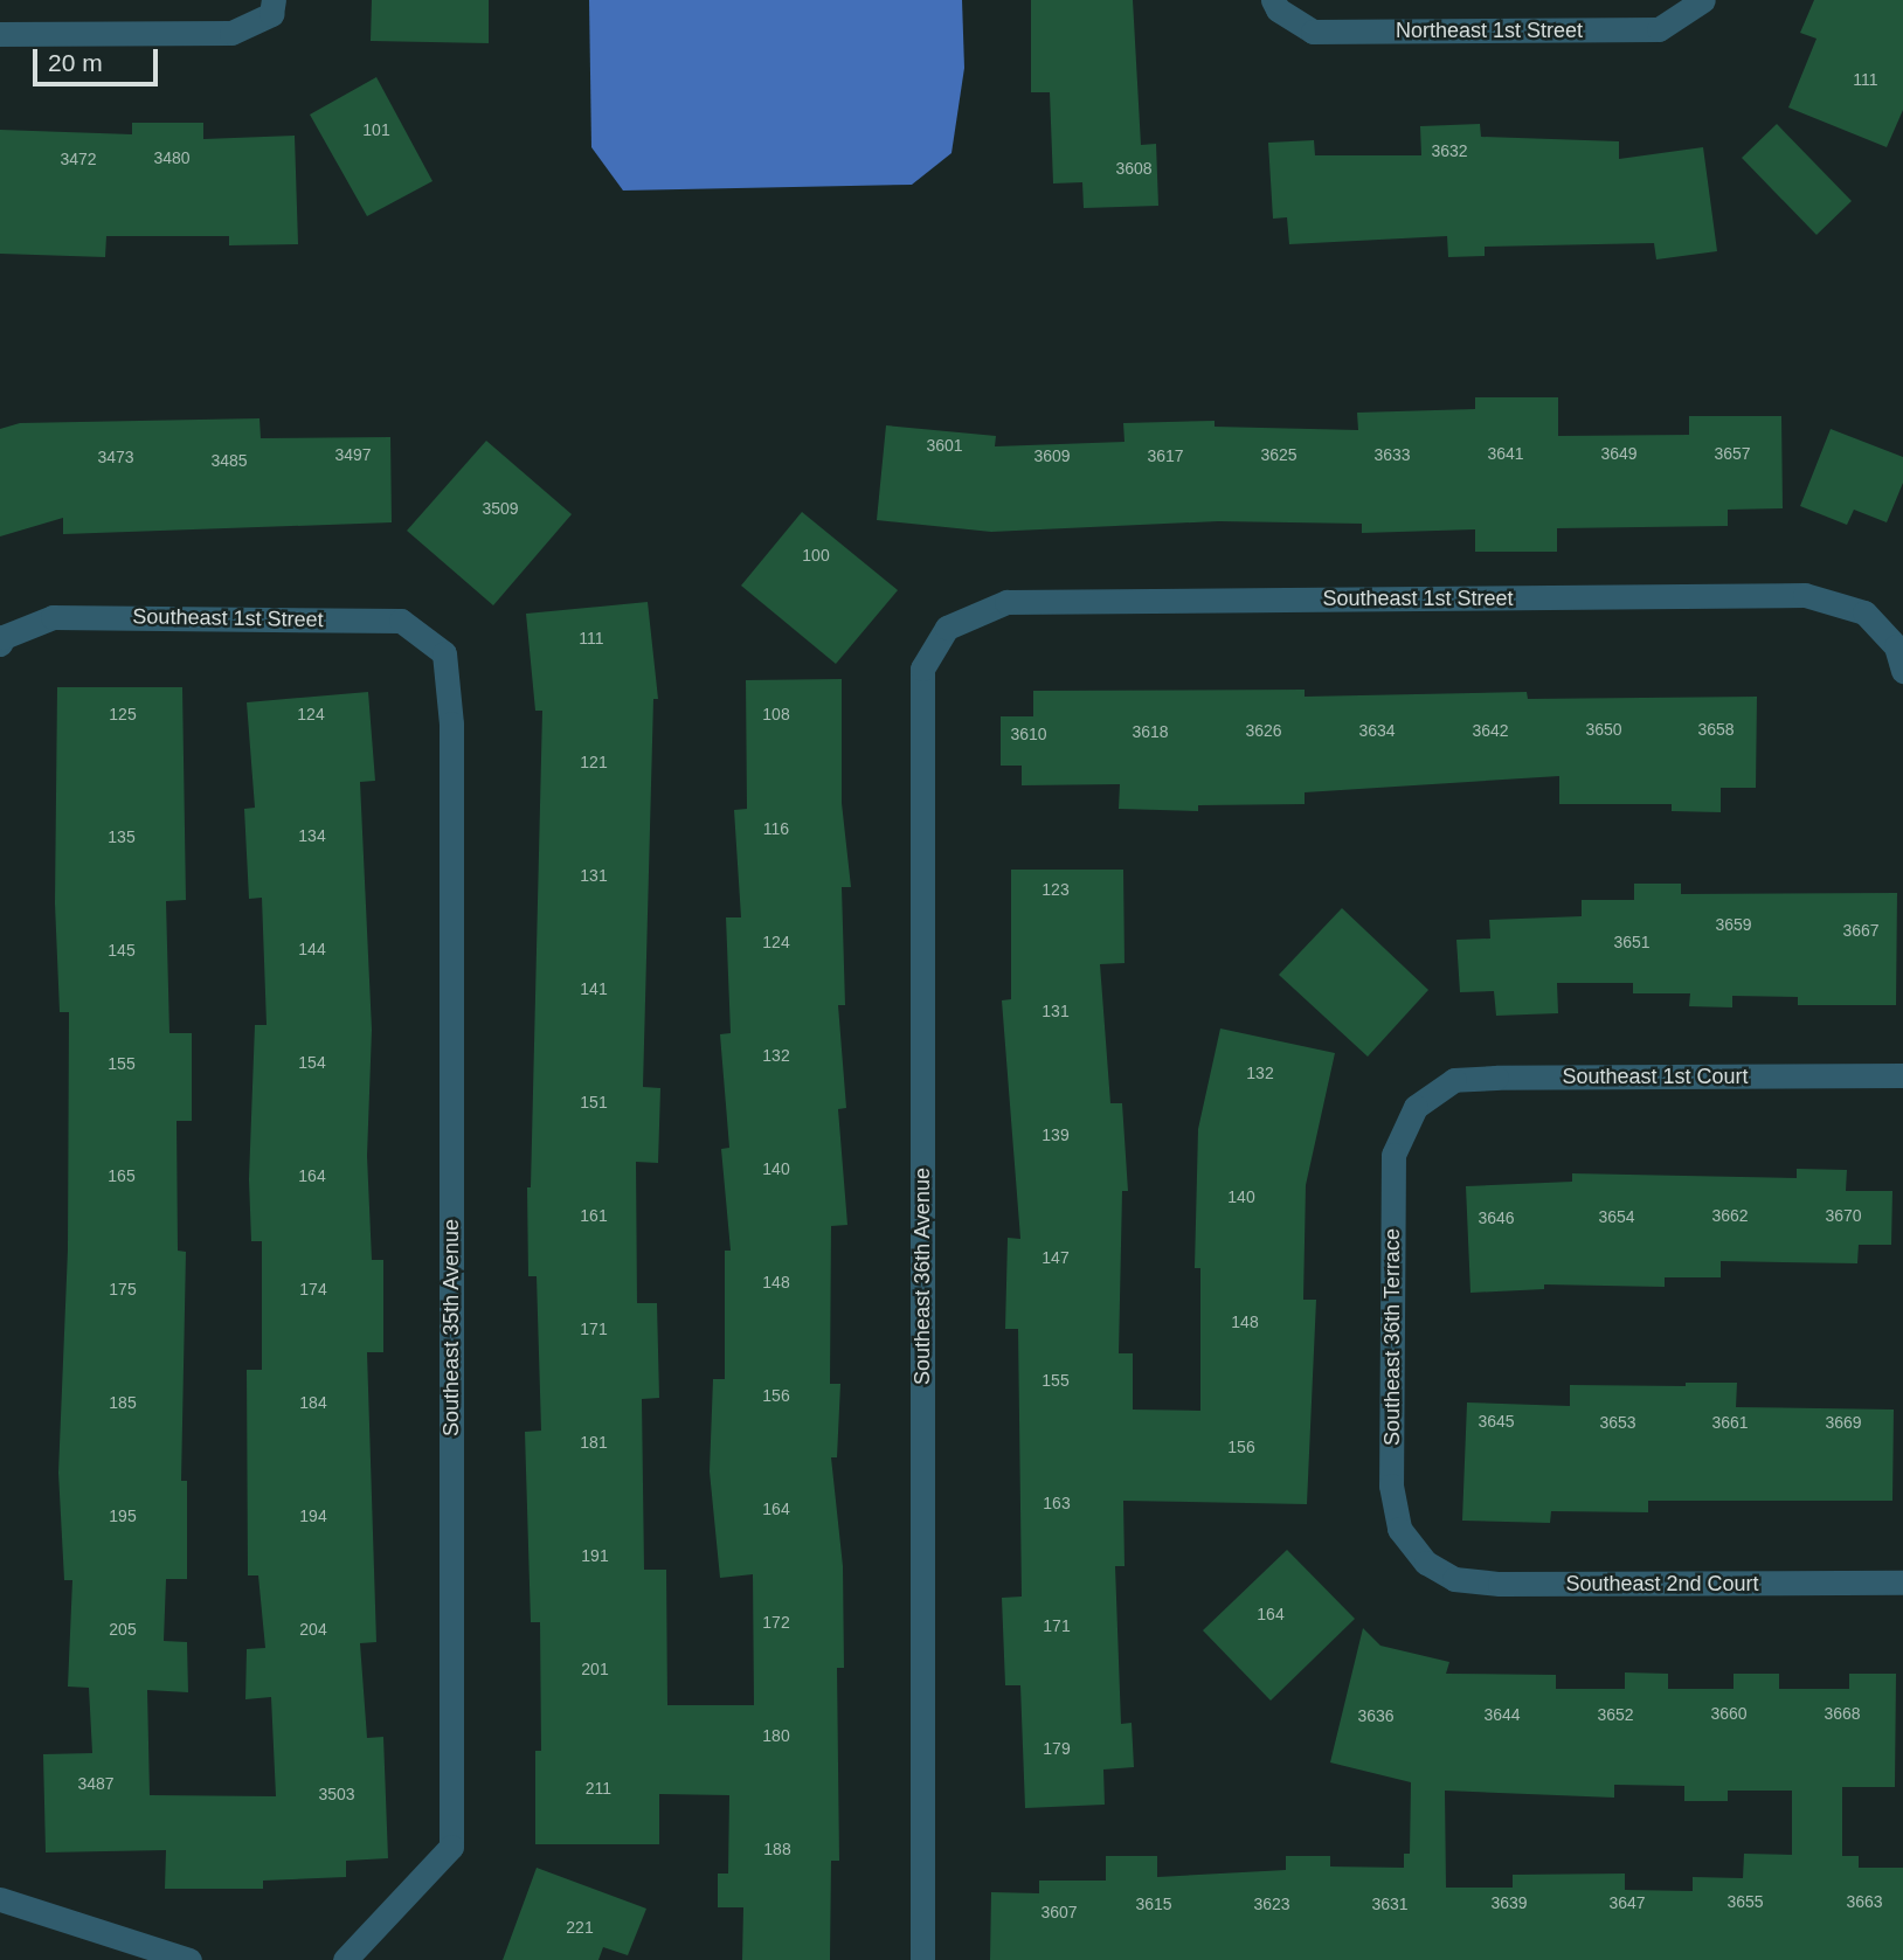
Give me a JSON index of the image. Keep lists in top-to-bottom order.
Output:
{
  "streets": {
    "street": [
      "Northeast 1st Street",
      "Southeast 1st Street",
      "Southeast 1st Court",
      "Southeast 36th Avenue",
      "Southeast 35th Avenue",
      "Southeast 36th Terrace",
      "Southeast 2nd Court"
    ]
  },
  "crossings": [
    ["Southeast 1st Street", "Southeast 36th Avenue"],
    ["Southeast 1st Street", "Southeast 35th Avenue"],
    ["Southeast 1st Court", "Southeast 36th Terrace"],
    ["Southeast 36th Terrace", "Southeast 2nd Court"]
  ],
  "house_numbers": [
    "111",
    "101",
    "3632",
    "3480",
    "3472",
    "3608",
    "3601",
    "3641",
    "3649",
    "3657",
    "3497",
    "3625",
    "3633",
    "3609",
    "3617",
    "3473",
    "3485",
    "3509",
    "100",
    "111",
    "125",
    "124",
    "108",
    "3650",
    "3658",
    "3626",
    "3634",
    "3642",
    "3618",
    "3610",
    "121",
    "116",
    "134",
    "135",
    "131",
    "123",
    "3659",
    "3667",
    "124",
    "3651",
    "144",
    "145",
    "141",
    "131",
    "132",
    "154",
    "155",
    "132",
    "151",
    "139",
    "140",
    "165",
    "164",
    "140",
    "161",
    "3662",
    "3670",
    "3654",
    "3646",
    "147",
    "148",
    "175",
    "174",
    "148",
    "171",
    "155",
    "156",
    "185",
    "184",
    "3645",
    "3653",
    "3661",
    "3669",
    "181",
    "156",
    "163",
    "164",
    "195",
    "194",
    "191",
    "164",
    "172",
    "171",
    "205",
    "204",
    "201",
    "3660",
    "3668",
    "3644",
    "3652",
    "3636",
    "180",
    "179",
    "3487",
    "211",
    "3503",
    "188",
    "3655",
    "3663",
    "3639",
    "3647",
    "3615",
    "3623",
    "3631",
    "3607",
    "221"
  ],
  "scale_bar": "20 m"
}
